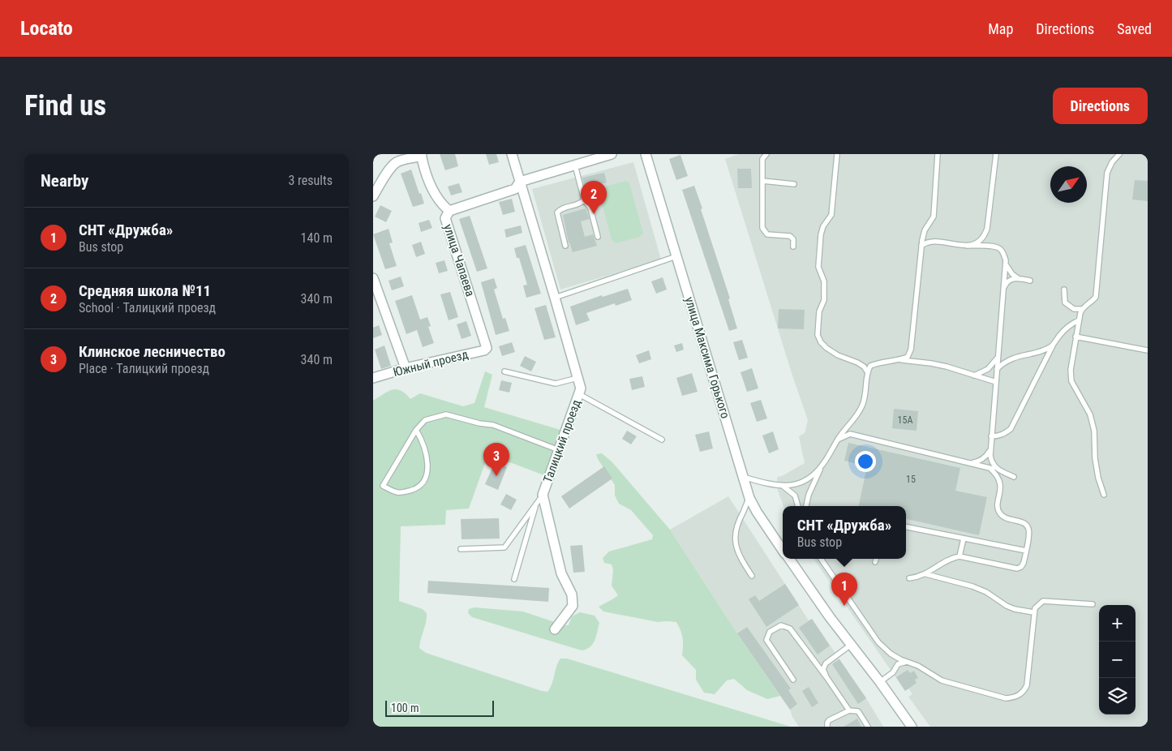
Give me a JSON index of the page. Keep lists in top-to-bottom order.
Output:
{
  "streets": {
    "street": [
      "улица Чапаева",
      "улица Максима Горького",
      "Южный проезд",
      "Талицкий проезд"
    ]
  },
  "crossings": [
    ["улица Чапаева", "Южный проезд"]
  ],
  "house_numbers": ["15А", "15"],
  "scale_bar": "100 m",
  "north": "top right",
  "page": {
    "header": "Locato",
    "nav": ["Map", "Directions", "Saved"],
    "buttons": "Directions",
    "title": "Find us",
    "heading": ["Nearby", "3 results"],
    "pins": ["2", "3", "1"],
    "list": [
      {
        "mark": "1",
        "name": "СНТ «Дружба»",
        "note": "Bus stop",
        "value": "140 m"
      },
      {
        "mark": "2",
        "name": "Средняя школа №11",
        "note": "School · Талицкий проезд",
        "value": "340 m"
      },
      {
        "mark": "3",
        "name": "Клинское лесничество",
        "note": "Place · Талицкий проезд",
        "value": "340 m"
      }
    ],
    "popup": ["СНТ «Дружба»", "Bus stop"],
    "map_buttons": ["+", "−"],
    "scale": "100 m"
  }
}
